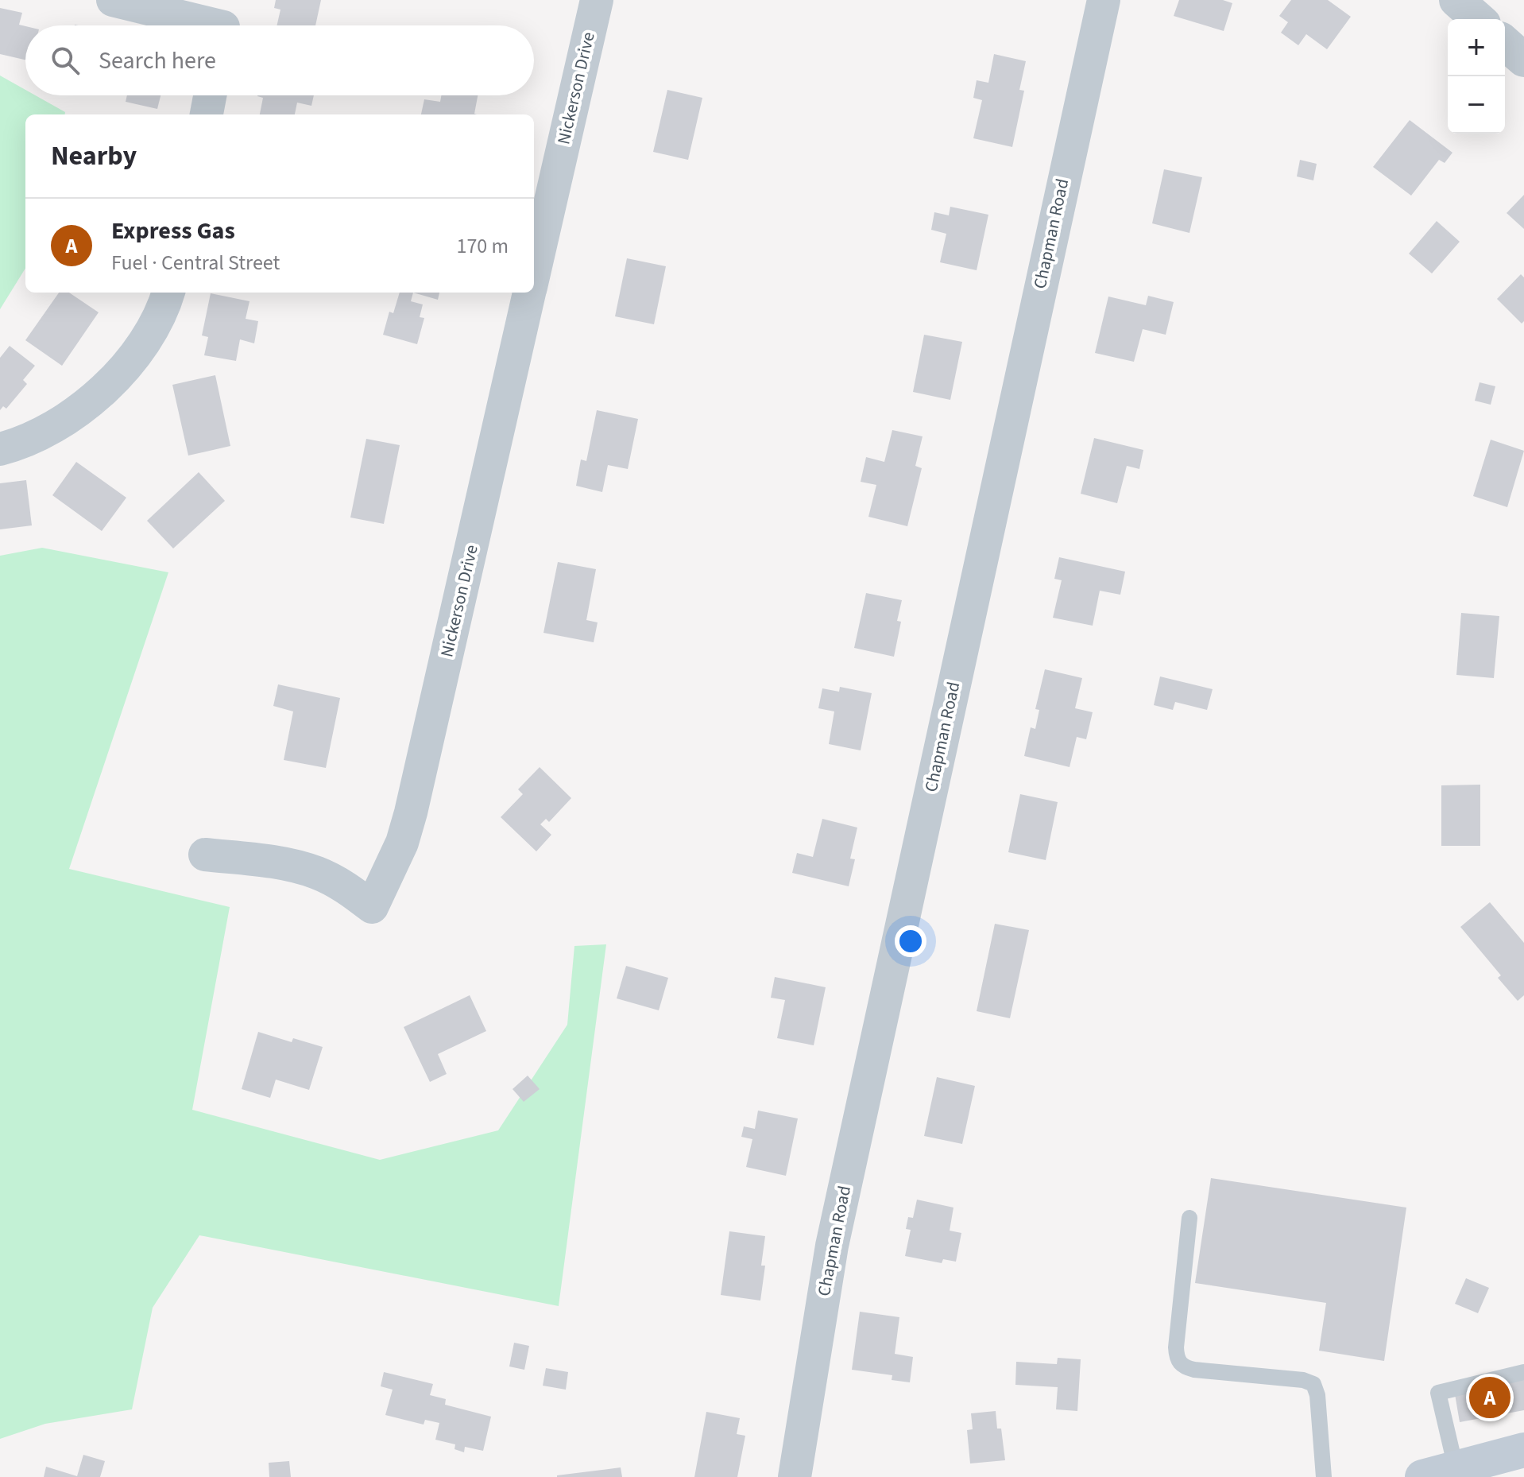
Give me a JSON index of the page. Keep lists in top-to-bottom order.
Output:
{
  "streets": {
    "street": ["Nickerson Drive", "Chapman Road"]
  },
  "page": {
    "map_buttons": ["+", "−"],
    "search": "Search here",
    "heading": "Nearby",
    "list": [
      {
        "mark": "A",
        "name": "Express Gas",
        "note": "Fuel · Central Street",
        "value": "170 m"
      }
    ],
    "pins": "A"
  }
}
